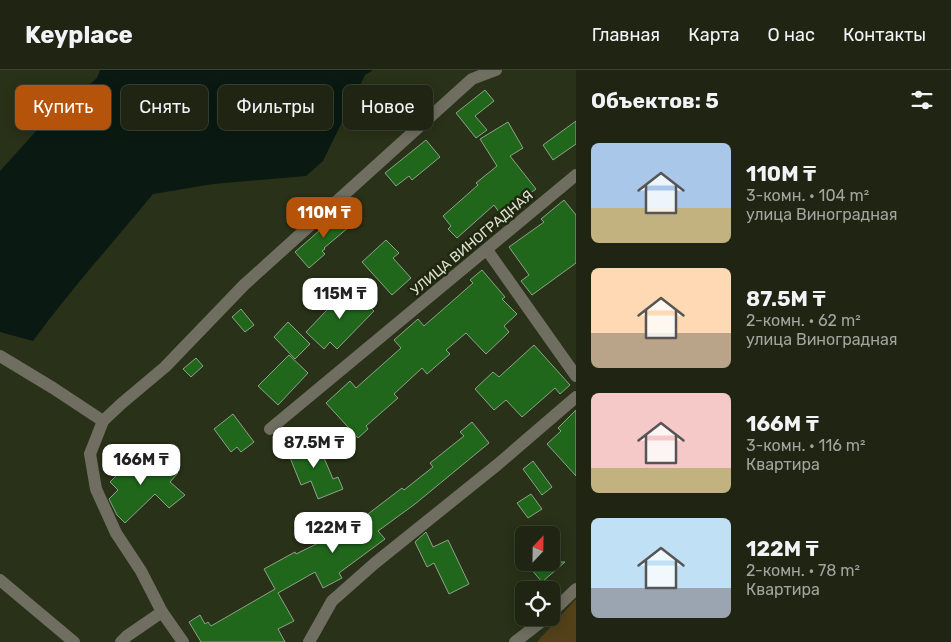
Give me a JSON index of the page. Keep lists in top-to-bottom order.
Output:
{
  "streets": {
    "street": ["УЛИЦА ВИНОГРАДНАЯ"]
  },
  "north": "top",
  "page": {
    "header": "Keyplace",
    "nav": [
      "Главная",
      "Карта",
      "О нас",
      "Контакты"
    ],
    "heading": "Объектов: 5",
    "chip": [
      "Купить",
      "Снять",
      "Фильтры",
      "Новое"
    ],
    "list": [
      {
        "name": "110M ₸",
        "note": "3-комн. · 104 m² · улица Виноградная"
      },
      {
        "name": "87.5M ₸",
        "note": "2-комн. · 62 m² · улица Виноградная"
      },
      {
        "name": "166M ₸",
        "note": "3-комн. · 116 m² · Квартира"
      },
      {
        "name": "122M ₸",
        "note": "2-комн. · 78 m² · Квартира"
      }
    ],
    "price": [
      "110M ₸",
      "115M ₸",
      "87.5M ₸",
      "166M ₸",
      "122M ₸"
    ]
  }
}
